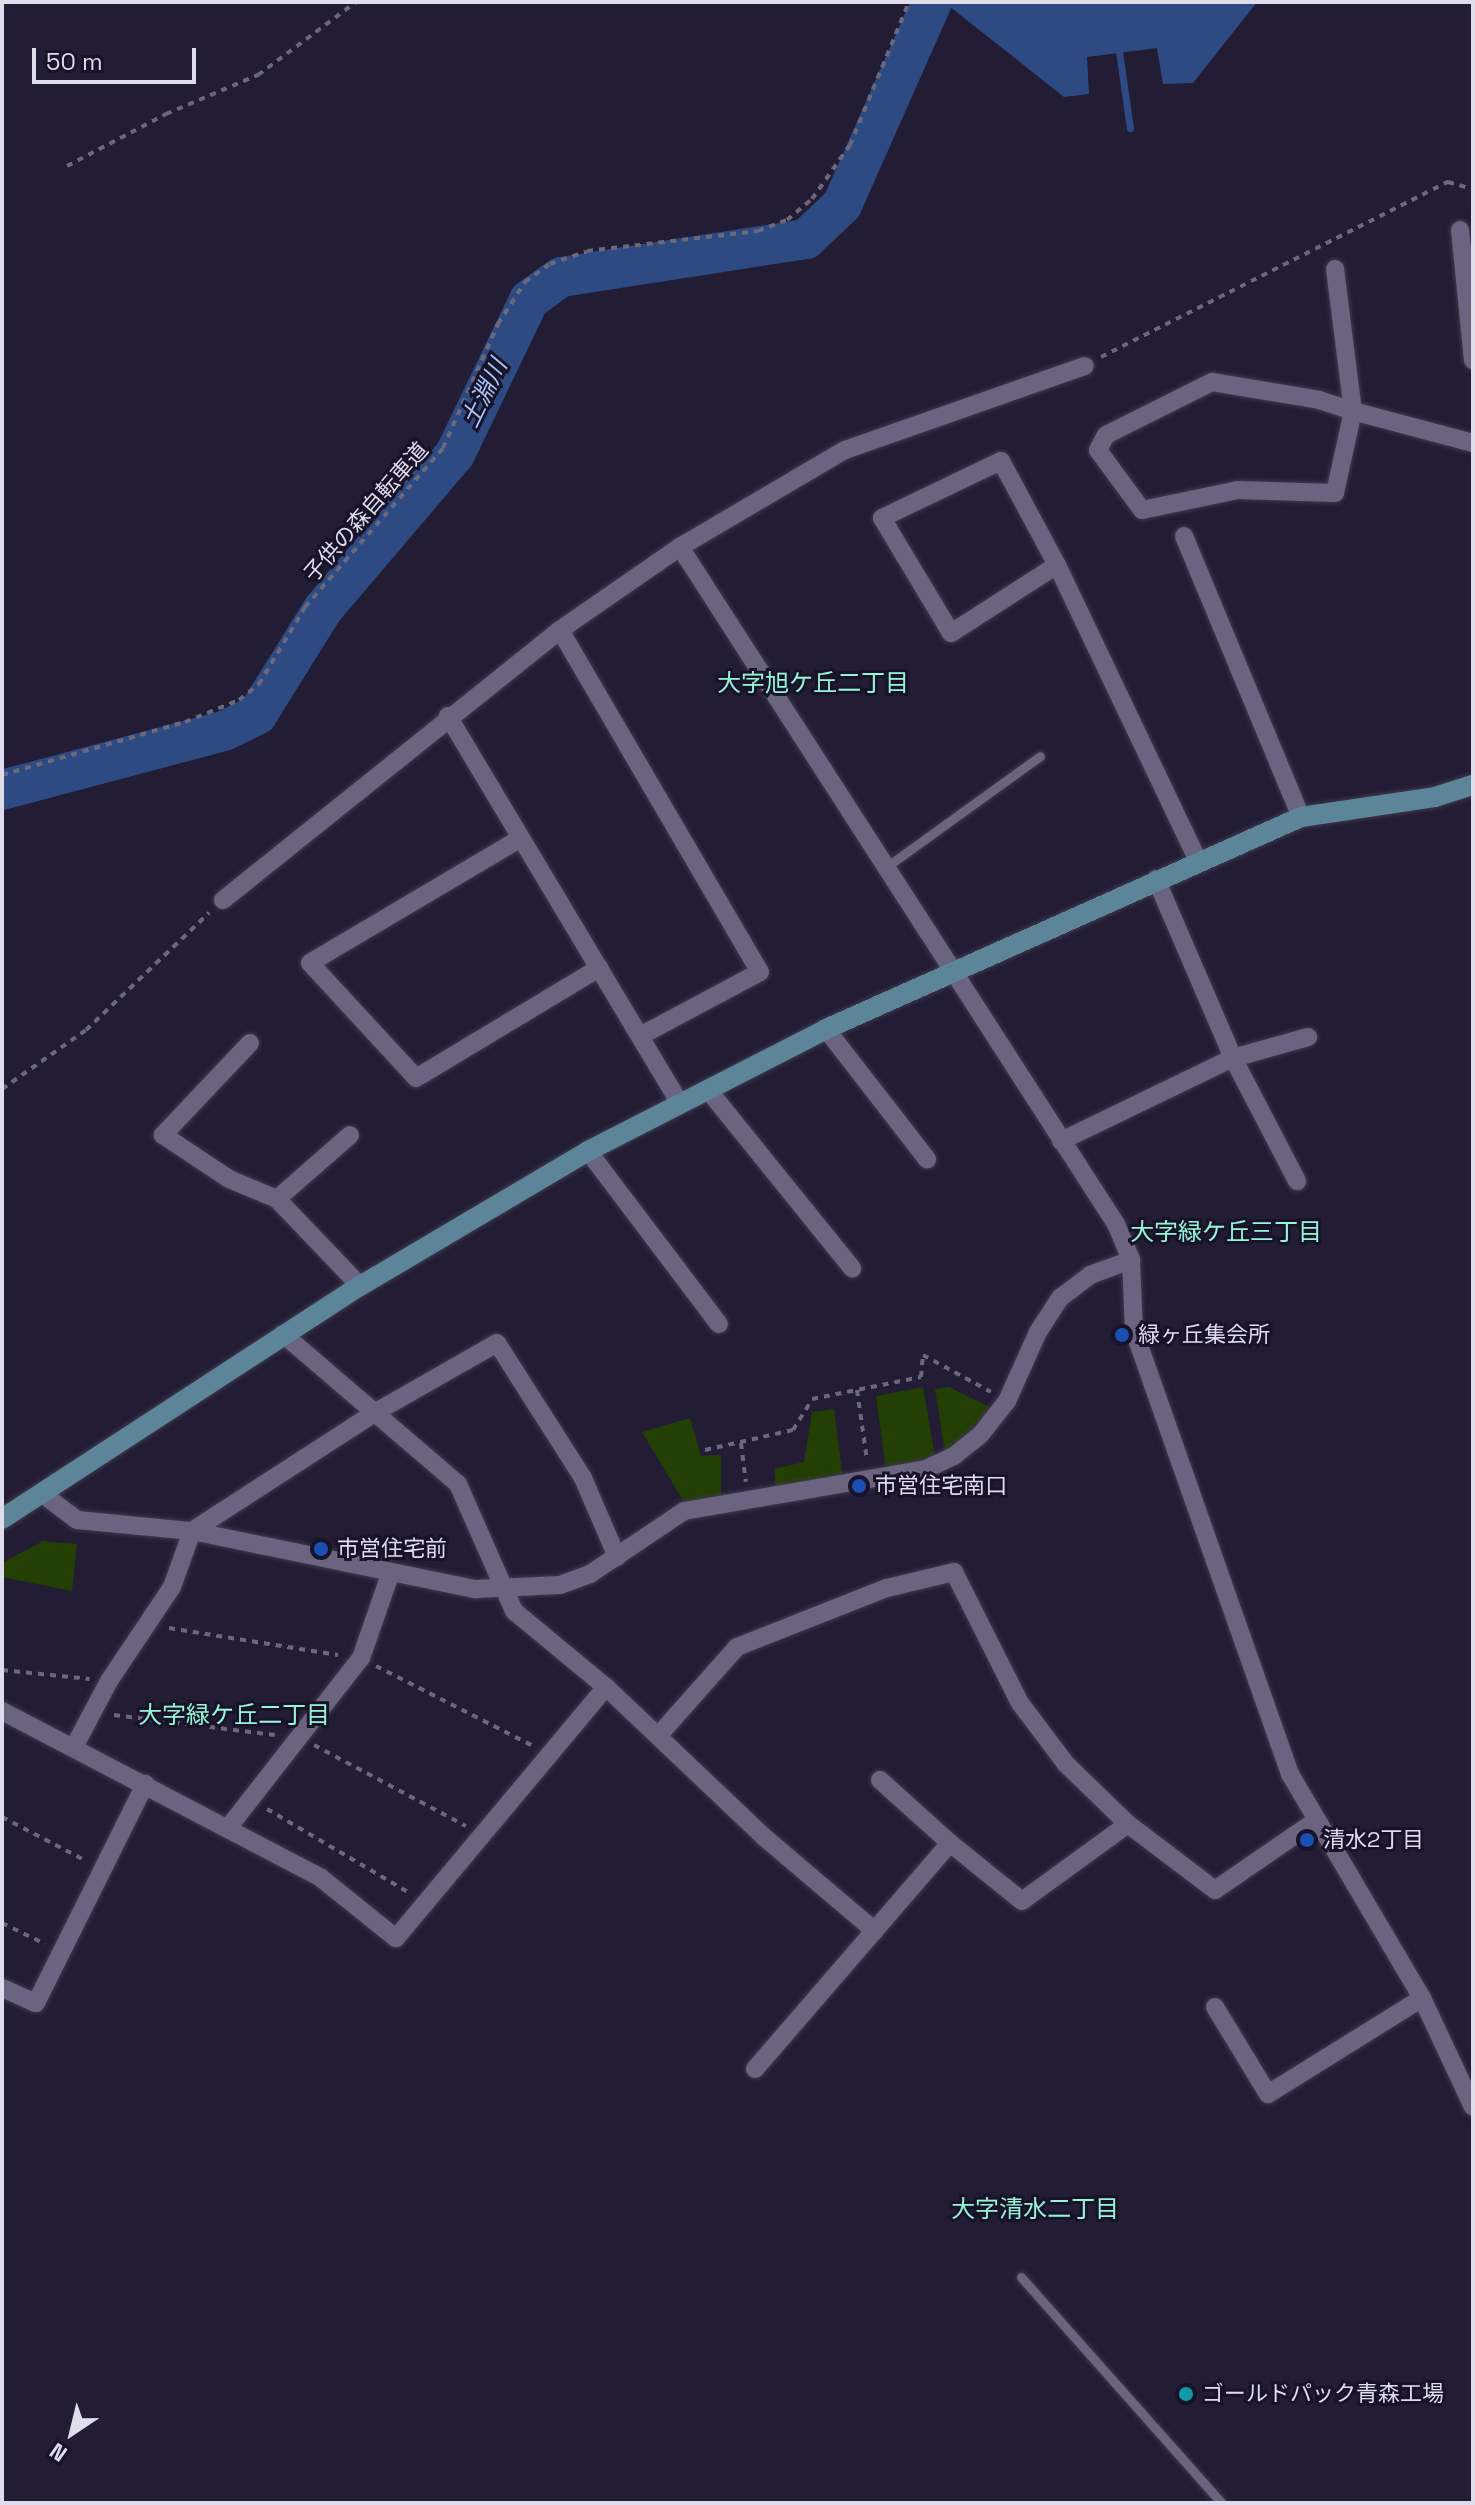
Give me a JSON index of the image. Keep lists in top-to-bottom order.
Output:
{
  "streets": {
    "path": ["子供の森自転車道"]
  },
  "districts": [
    "大字旭ケ丘二丁目",
    "大字緑ケ丘三丁目",
    "大字緑ケ丘二丁目",
    "大字清水二丁目"
  ],
  "water": ["土淵川"],
  "places": [
    "緑ヶ丘集会所",
    "市営住宅南口",
    "市営住宅前",
    "清水2丁目",
    "ゴールドパック青森工場"
  ],
  "scale_bar": "50 m",
  "north": "bottom left"
}
